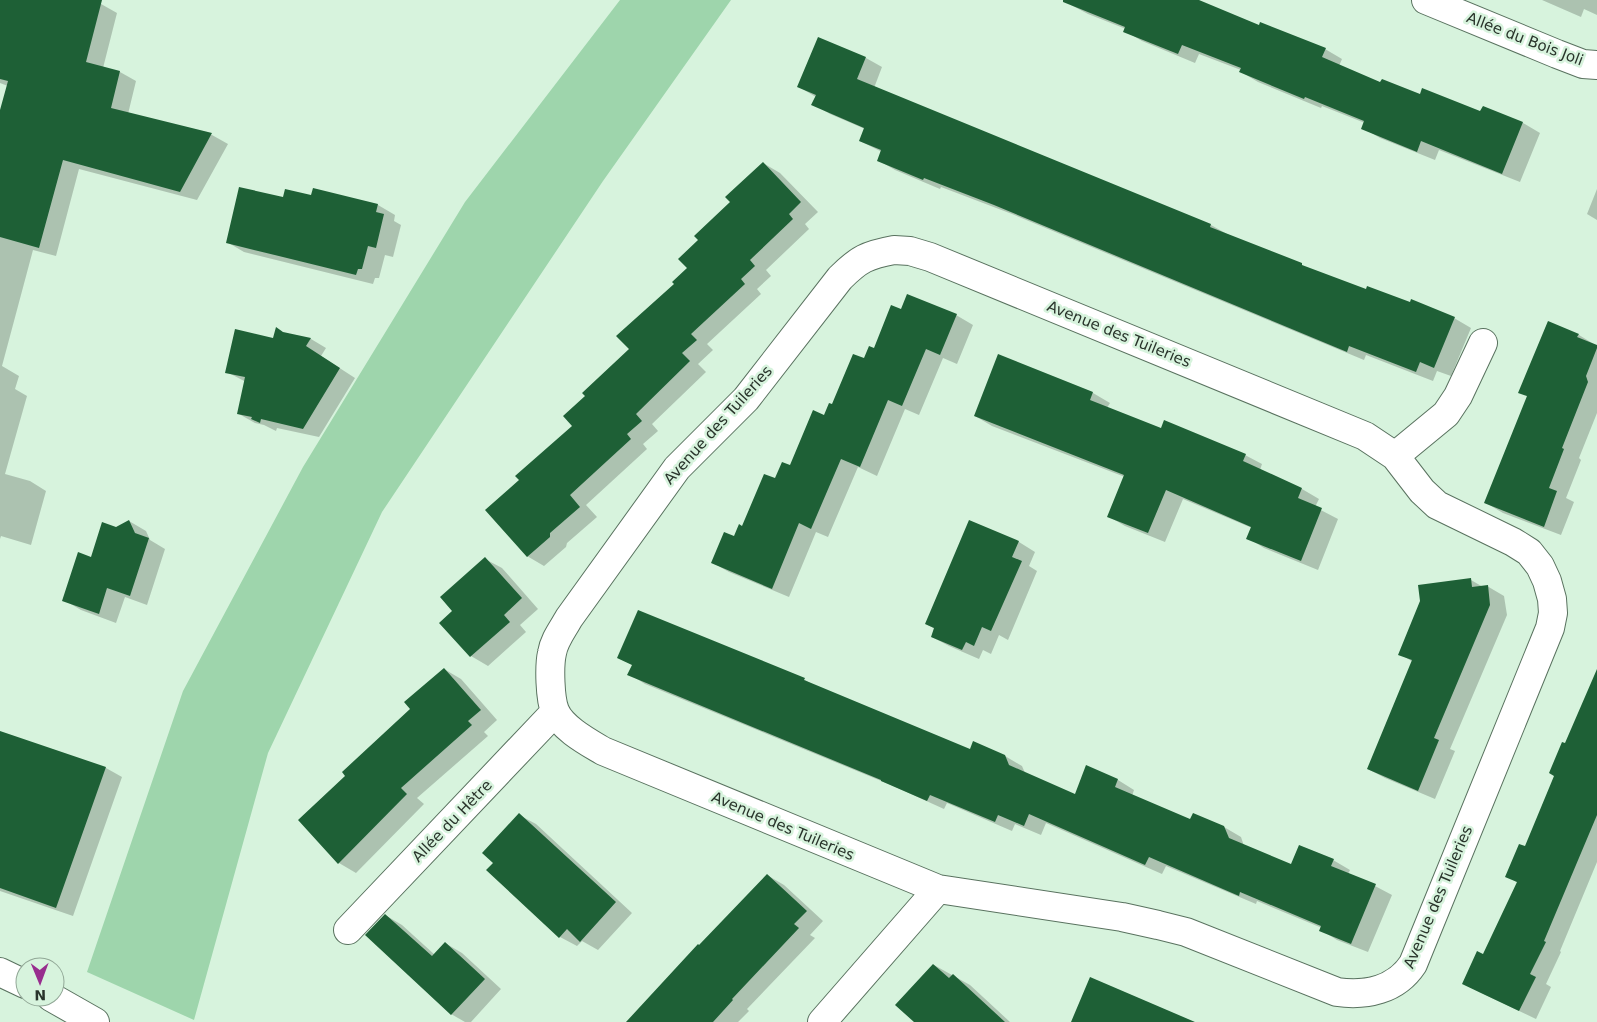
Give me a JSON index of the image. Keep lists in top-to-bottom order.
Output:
{
  "streets": {
    "street": ["Allée du Bois Joli", "Avenue des Tuileries", "Allée du Hêtre"]
  },
  "crossings": [
    ["Avenue des Tuileries", "Allée du Hêtre"]
  ],
  "north": "bottom"
}
